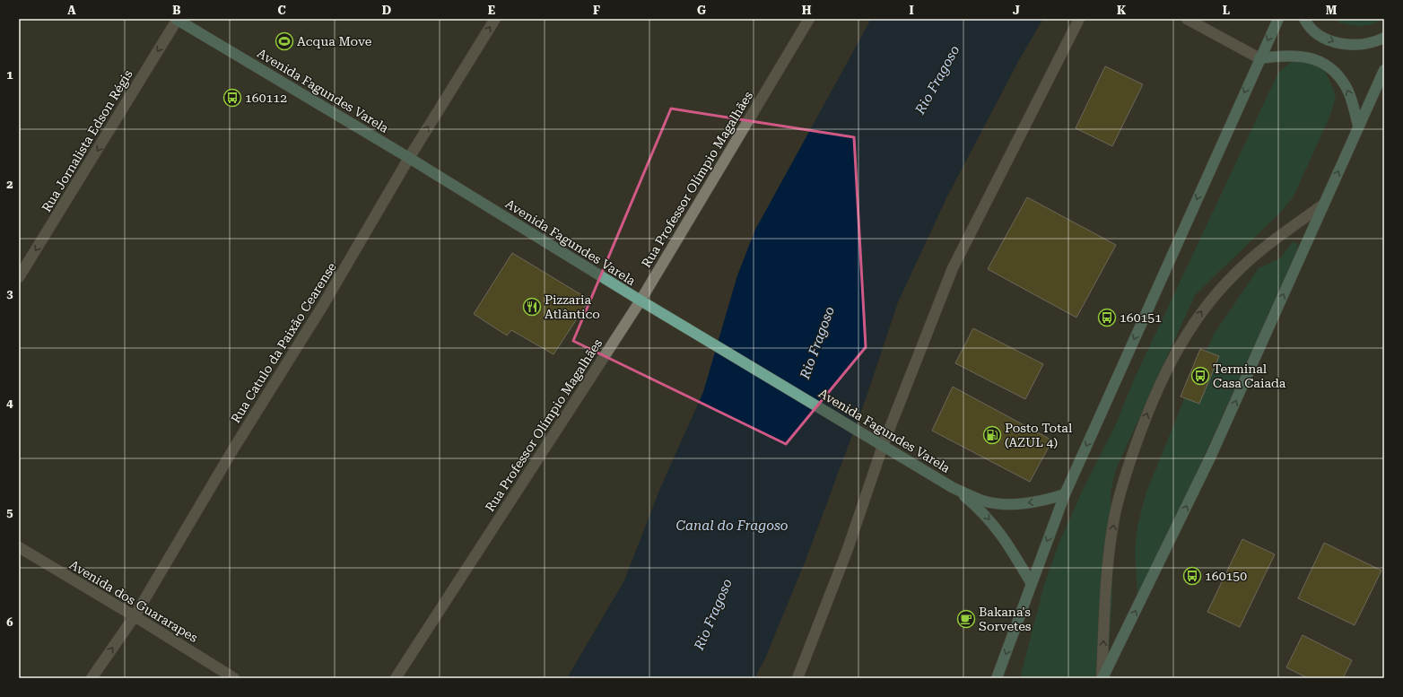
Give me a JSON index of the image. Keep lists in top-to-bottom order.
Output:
{
  "streets": {
    "main road": ["Avenida Fagundes Varela"],
    "street": [
      "Rua Jornalista Edson Régis",
      "Rua Professor Olímpio Magalhães",
      "Rua Catulo da Paixão Cearense",
      "Avenida dos Guararapes"
    ]
  },
  "crossings": [
    ["Avenida Fagundes Varela", "Rua Jornalista Edson Régis"],
    ["Avenida Fagundes Varela", "Rua Professor Olímpio Magalhães"],
    ["Avenida Fagundes Varela", "Rua Catulo da Paixão Cearense"],
    ["Rua Catulo da Paixão Cearense", "Avenida dos Guararapes"]
  ],
  "one_way": ["Rua Jornalista Edson Régis"],
  "water": ["Rio Fragoso", "Canal do Fragoso"],
  "places": {
    "sports": ["Acqua Move"],
    "bus stop": [
      "160112",
      "160151",
      "Terminal Casa Caiada",
      "160150"
    ],
    "restaurant": ["Pizzaria Atlântico"],
    "fuel station": ["Posto Total (AZUL 4)"],
    "cafe": ["Bakana's Sorvetes"]
  },
  "grid": {
    "columns": [
      "A",
      "B",
      "C",
      "D",
      "E",
      "F",
      "G",
      "H",
      "I",
      "J",
      "K",
      "L",
      "M"
    ],
    "rows": [
      "1",
      "2",
      "3",
      "4",
      "5",
      "6"
    ]
  }
}
